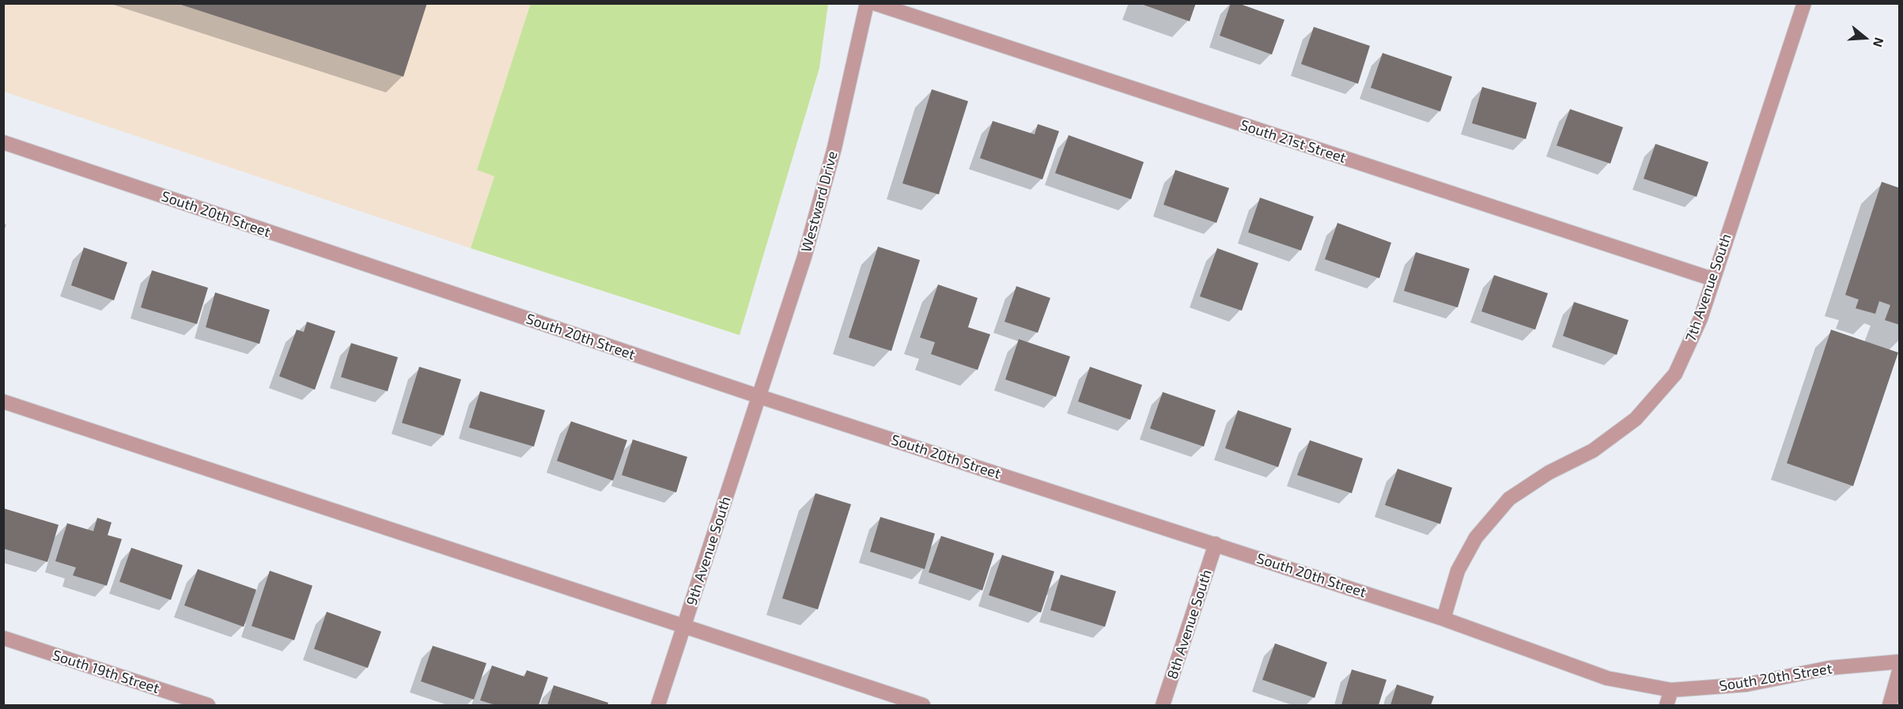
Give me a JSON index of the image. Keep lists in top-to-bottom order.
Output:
{
  "streets": {
    "street": [
      "South 21st Street",
      "Westward Drive",
      "South 20th Street",
      "7th Avenue South",
      "9th Avenue South",
      "8th Avenue South",
      "South 19th Street"
    ]
  },
  "crossings": [
    ["South 21st Street", "7th Avenue South"],
    ["Westward Drive", "South 20th Street"],
    ["Westward Drive", "9th Avenue South"],
    ["South 20th Street", "7th Avenue South"],
    ["South 20th Street", "9th Avenue South"],
    ["South 20th Street", "8th Avenue South"]
  ],
  "north": "right"
}
